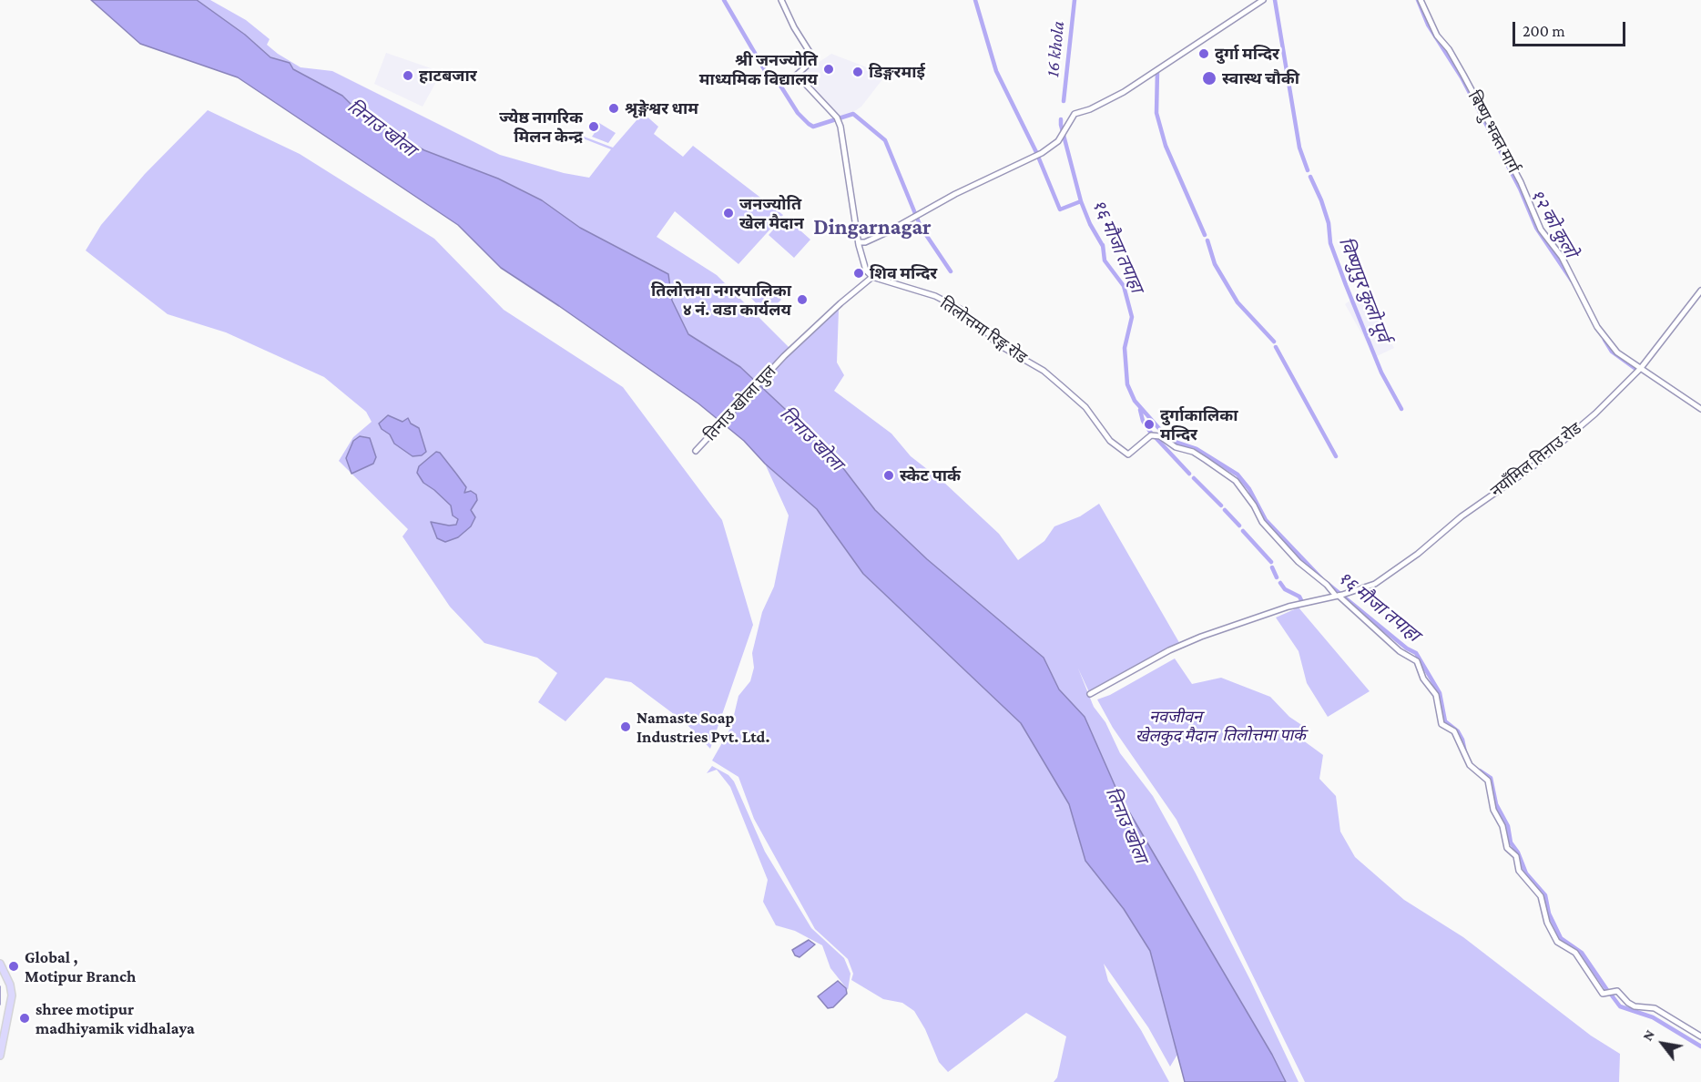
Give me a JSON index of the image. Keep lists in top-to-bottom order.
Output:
{
  "streets": {
    "street": [
      "बिष्णु भक्त मार्ग",
      "तिलोत्तमा रिङ्ग रोड",
      "तिनाउ खोला पुल",
      "नयाँमिल तिनाउ रोड"
    ]
  },
  "crossings": [
    ["बिष्णु भक्त मार्ग", "नयाँमिल तिनाउ रोड"],
    ["तिलोत्तमा रिङ्ग रोड", "तिनाउ खोला पुल"],
    ["तिलोत्तमा रिङ्ग रोड", "नयाँमिल तिनाउ रोड"]
  ],
  "districts": ["Dingarnagar"],
  "water": [
    "16 khola",
    "तिनाउ खोला",
    "१२ को कुलो",
    "१६ मौजा तपाहा",
    "विष्णुपुर कुलो पूर्व"
  ],
  "parks": ["नवजीवन खेलकुद मैदान", "तिलोत्तमा पार्क"],
  "places": [
    "दुर्गा मन्दिर",
    "श्री जनज्योति माध्यमिक विद्यालय",
    "डिङ्गरमाई",
    "हाटबजार",
    "स्वास्थ चौकी",
    "श्रृङ्गेश्वर धाम",
    "ज्येष्ठ नागरिक मिलन केन्द्र",
    "जनज्योति खेल मैदान",
    "शिव मन्दिर",
    "तिलोत्तमा नगरपालिका ४ नं. वडा कार्यलय",
    "दुर्गाकालिका मन्दिर",
    "स्केट पार्क",
    "Namaste Soap Industries Pvt. Ltd.",
    "Global , Motipur Branch",
    "shree motipur madhiyamik vidhalaya"
  ],
  "scale_bar": "200 m",
  "north": "top left"
}
